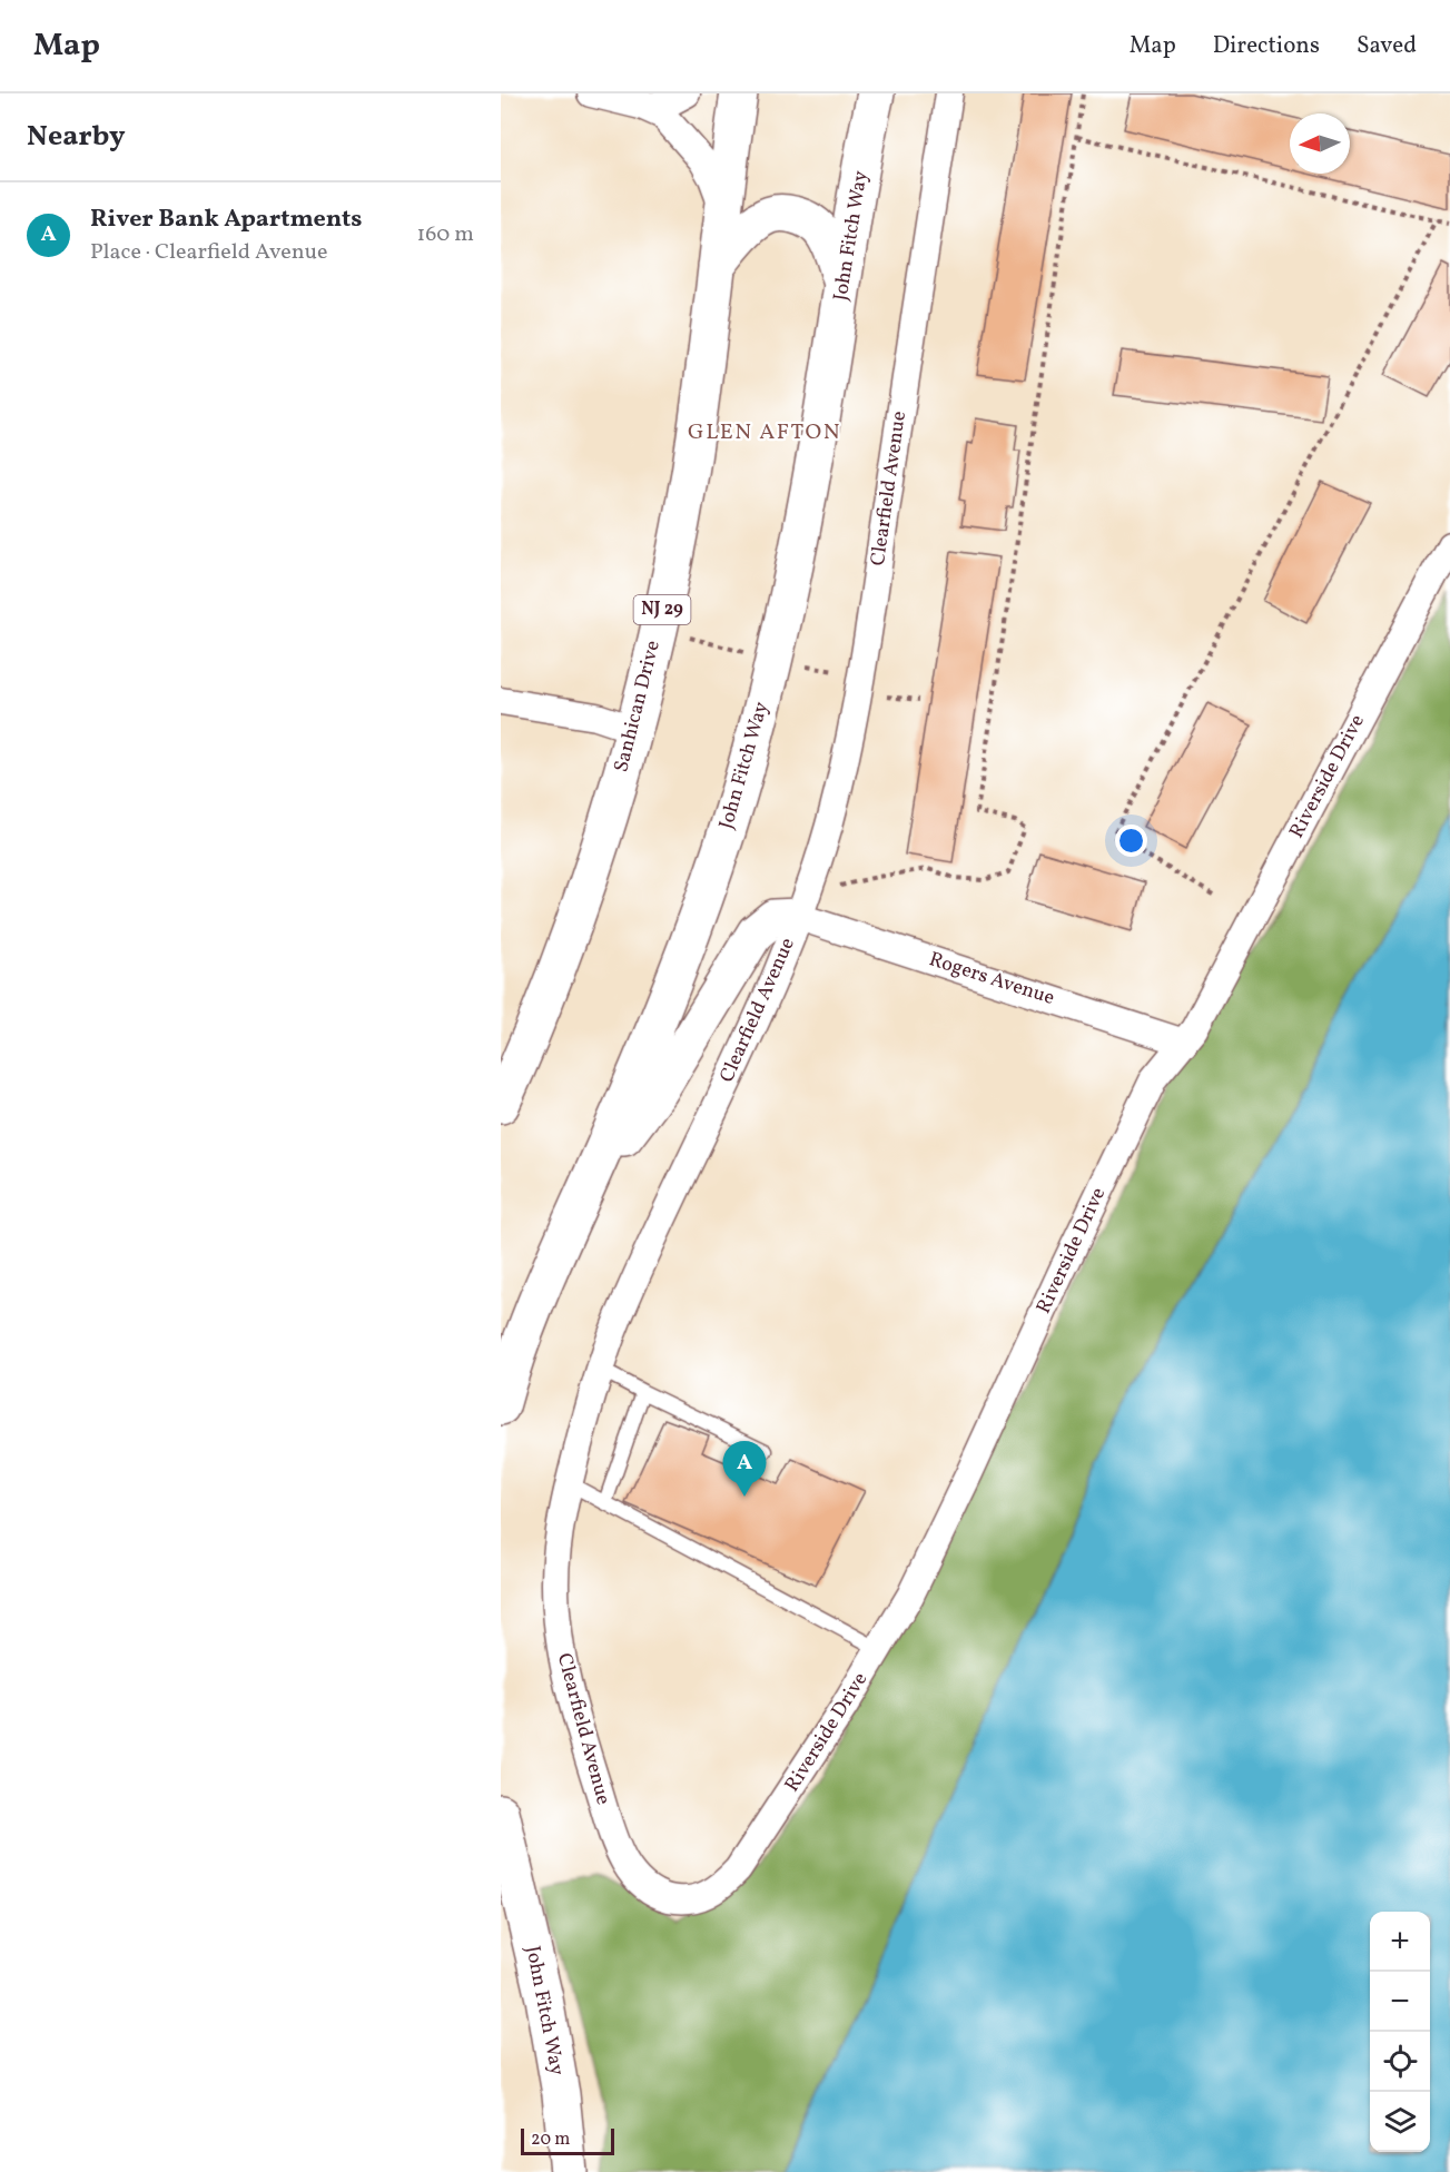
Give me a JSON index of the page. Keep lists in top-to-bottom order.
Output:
{
  "streets": {
    "highway": ["John Fitch Way", "NJ 29", "Sanhican Drive"],
    "street": ["Clearfield Avenue", "Riverside Drive", "Rogers Avenue"]
  },
  "crossings": [
    ["Clearfield Avenue", "Riverside Drive"],
    ["Clearfield Avenue", "Rogers Avenue"],
    ["Riverside Drive", "Rogers Avenue"]
  ],
  "districts": ["GLEN AFTON"],
  "scale_bar": "20 m",
  "north": "left",
  "page": {
    "header": "Map",
    "nav": ["Map", "Directions", "Saved"],
    "heading": "Nearby",
    "list": [
      {
        "mark": "A",
        "name": "River Bank Apartments",
        "note": "Place · Clearfield Avenue",
        "value": "160 m"
      }
    ],
    "pins": "A",
    "map_buttons": ["+", "−"],
    "scale": "20 m"
  }
}
